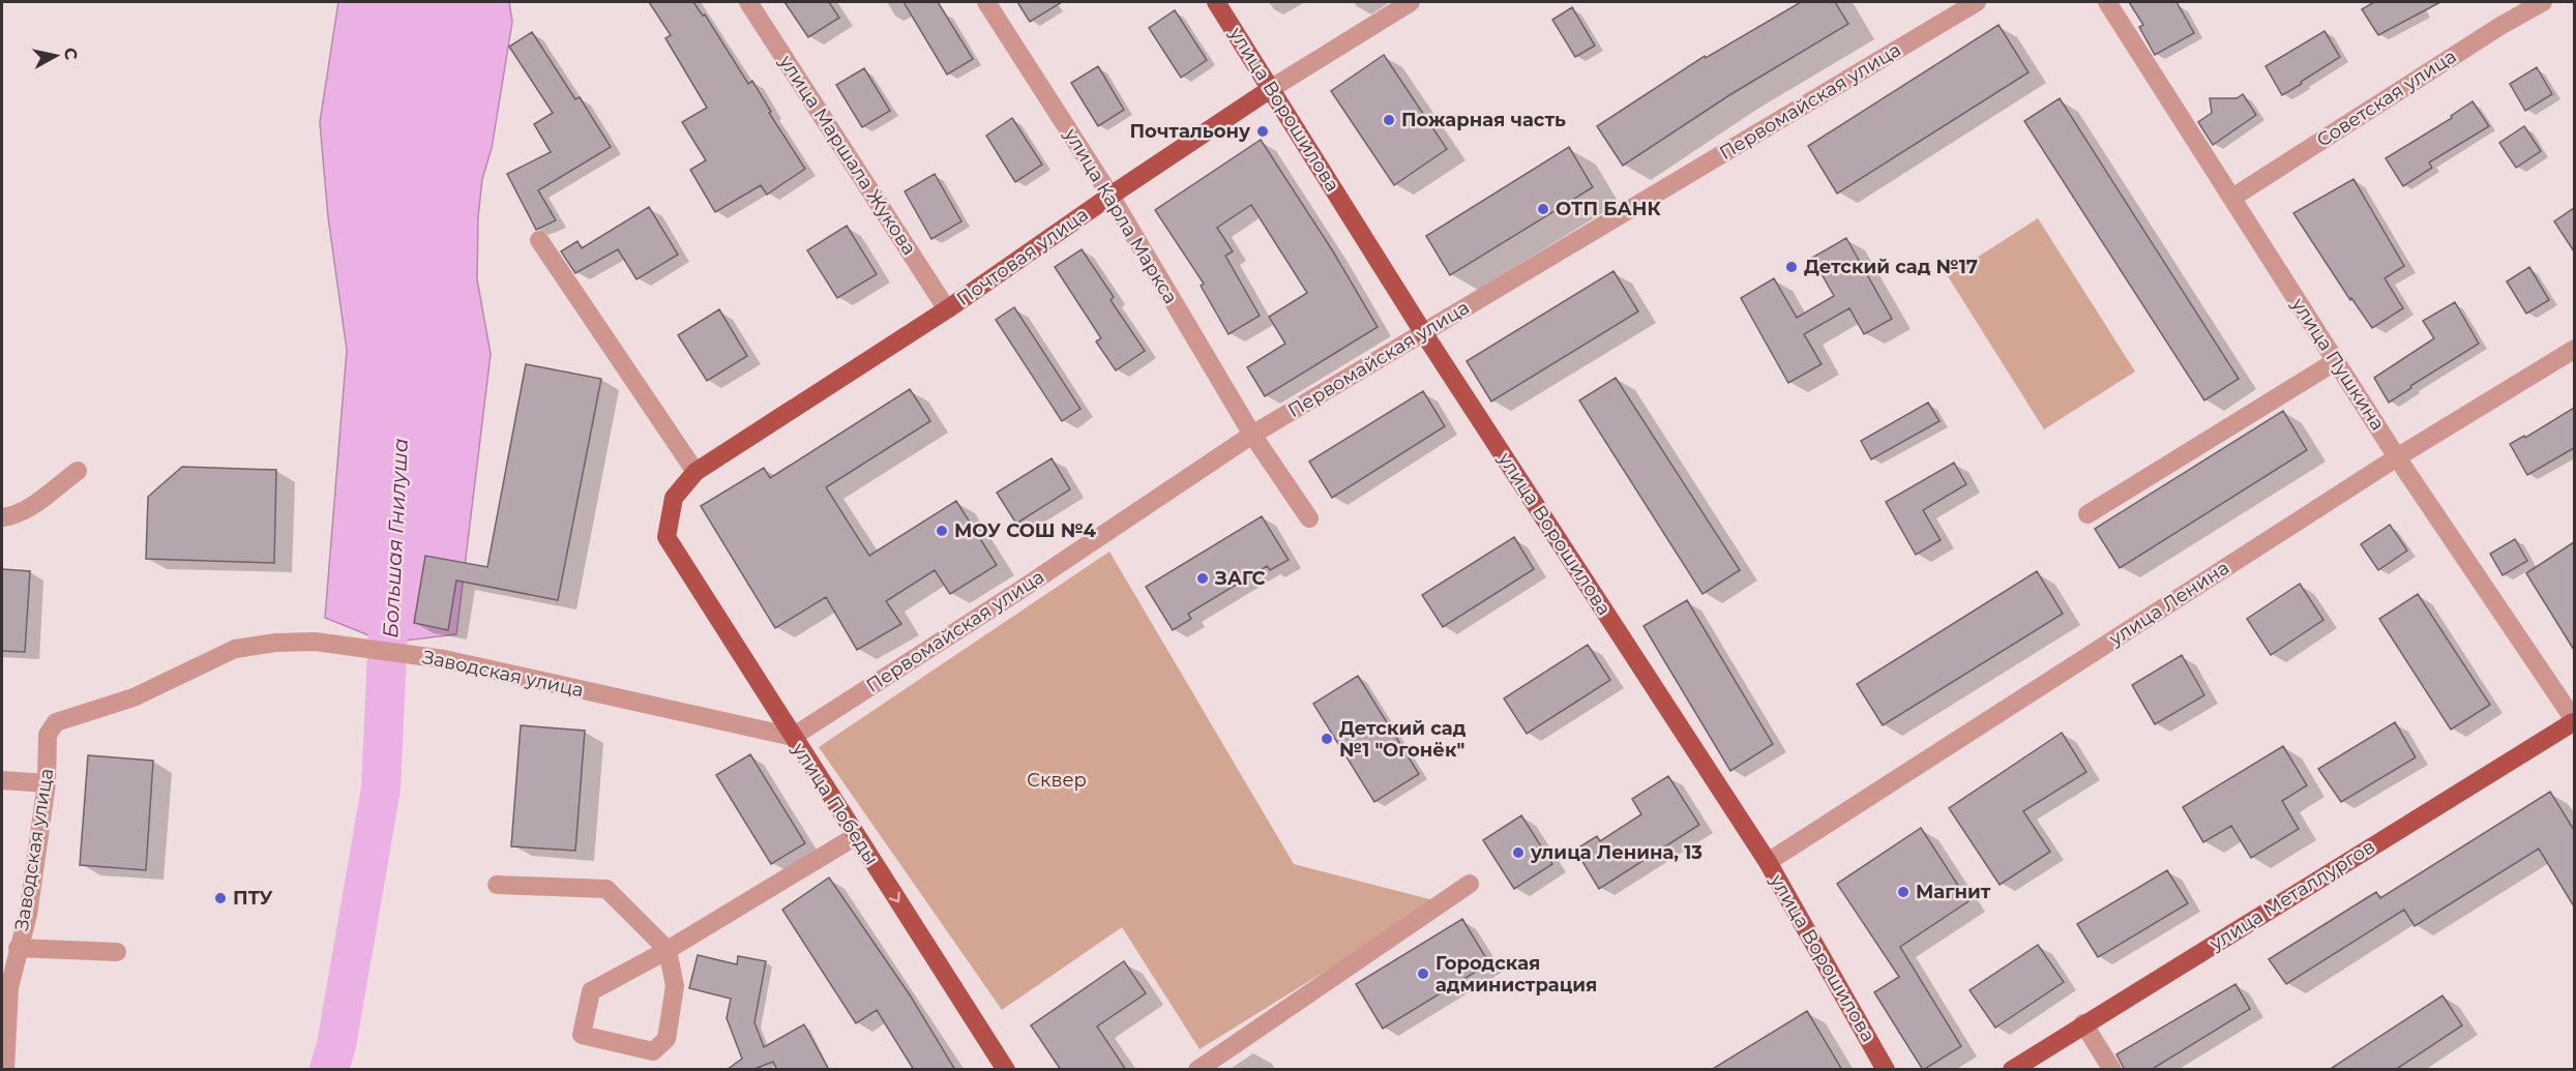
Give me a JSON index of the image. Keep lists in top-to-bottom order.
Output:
{
  "streets": {
    "main road": [
      "улица Ворошилова",
      "Почтовая улица",
      "улица Победы",
      "улица Металлургов"
    ],
    "street": [
      "Советская улица",
      "Первомайская улица",
      "улица Маршала Жукова",
      "улица Карла Маркса",
      "улица Пушкина",
      "улица Ленина",
      "Заводская улица"
    ]
  },
  "crossings": [
    ["Советская улица", "улица Пушкина"],
    ["Первомайская улица", "улица Ворошилова"],
    ["Первомайская улица", "улица Карла Маркса"],
    ["Первомайская улица", "Заводская улица"],
    ["Первомайская улица", "улица Победы"],
    ["улица Ворошилова", "Почтовая улица"],
    ["улица Ворошилова", "улица Ленина"],
    ["улица Маршала Жукова", "Почтовая улица"],
    ["улица Карла Маркса", "Почтовая улица"],
    ["Почтовая улица", "улица Победы"],
    ["улица Пушкина", "улица Ленина"],
    ["улица Пушкина", "улица Металлургов"],
    ["Заводская улица", "улица Победы"]
  ],
  "one_way": ["улица Победы"],
  "water": ["Большая Гнилуша"],
  "parks": ["Сквер"],
  "places": [
    "Пожарная часть",
    "Почтальону",
    "ОТП БАНК",
    "Детский сад №17",
    "МОУ СОШ №4",
    "ЗАГС",
    "Детский сад №1 \"Огонёк\"",
    "улица Ленина, 13",
    "Магнит",
    "ПТУ",
    "Городская администрация"
  ],
  "north": "right"
}
